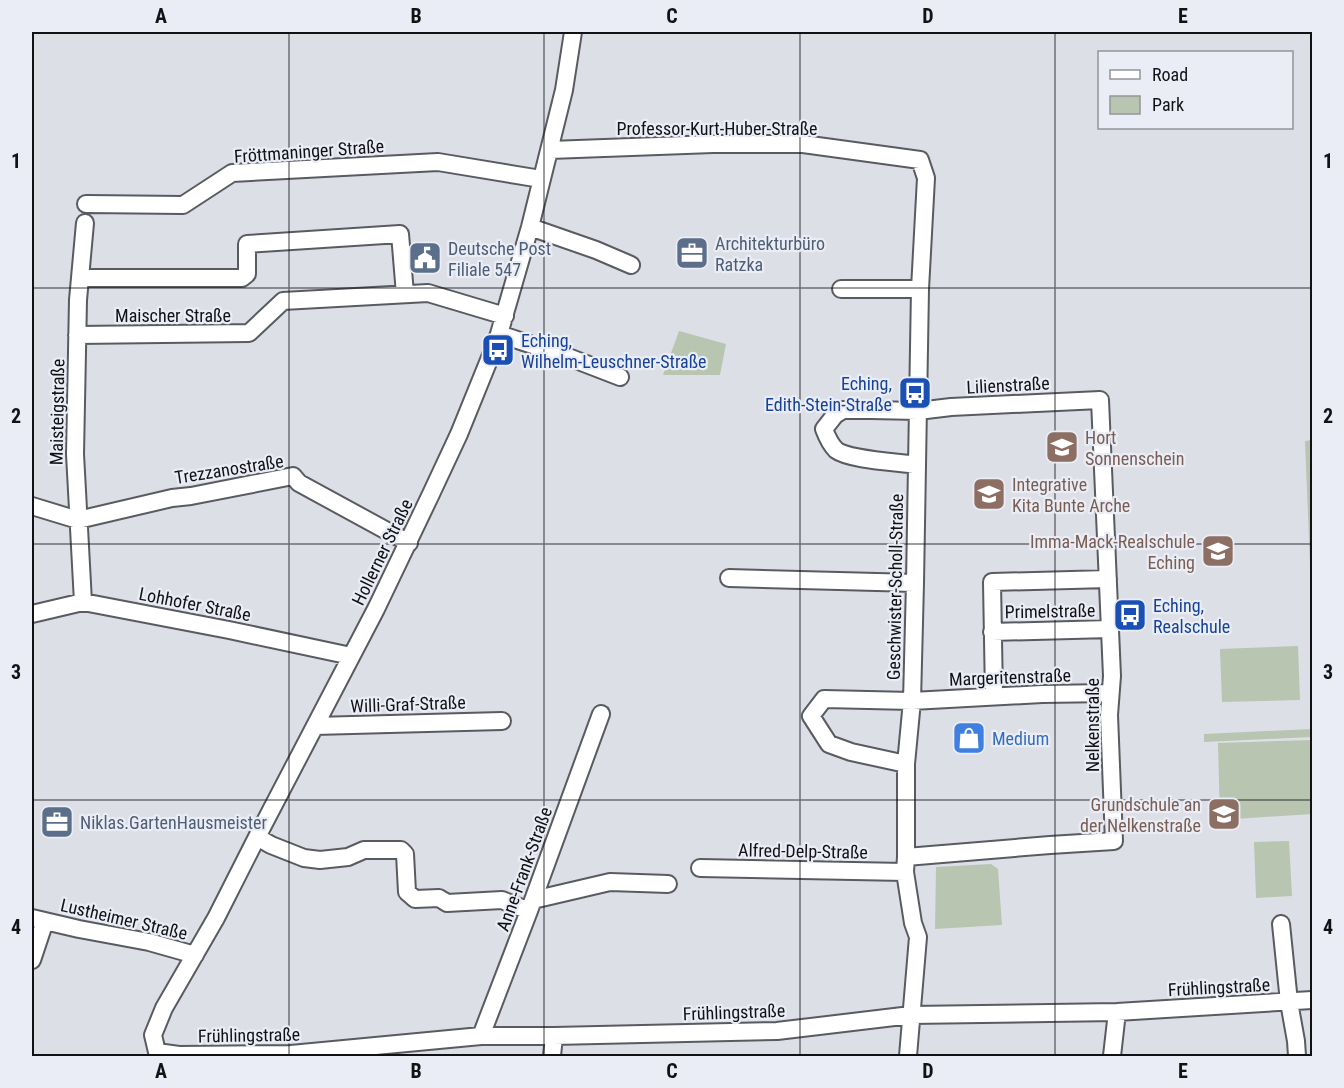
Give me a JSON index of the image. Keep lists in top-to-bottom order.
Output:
{
  "streets": {
    "street": [
      "Professor-Kurt-Huber-Straße",
      "Fröttmaninger Straße",
      "Maischer Straße",
      "Lilienstraße",
      "Maisteigstraße",
      "Trezzanostraße",
      "Hollerner Straße",
      "Geschwister-Scholl-Straße",
      "Lohhofer Straße",
      "Primelstraße",
      "Margeritenstraße",
      "Willi-Graf-Straße",
      "Nelkenstraße",
      "Alfred-Delp-Straße",
      "Anne-Frank-Straße",
      "Lustheimer Straße",
      "Frühlingstraße"
    ]
  },
  "crossings": [
    ["Professor-Kurt-Huber-Straße", "Hollerner Straße"],
    ["Professor-Kurt-Huber-Straße", "Geschwister-Scholl-Straße"],
    ["Fröttmaninger Straße", "Hollerner Straße"],
    ["Maischer Straße", "Maisteigstraße"],
    ["Maischer Straße", "Hollerner Straße"],
    ["Lilienstraße", "Geschwister-Scholl-Straße"],
    ["Lilienstraße", "Nelkenstraße"],
    ["Maisteigstraße", "Trezzanostraße"],
    ["Maisteigstraße", "Lohhofer Straße"],
    ["Trezzanostraße", "Hollerner Straße"],
    ["Hollerner Straße", "Lohhofer Straße"],
    ["Hollerner Straße", "Willi-Graf-Straße"],
    ["Hollerner Straße", "Lustheimer Straße"],
    ["Hollerner Straße", "Frühlingstraße"],
    ["Geschwister-Scholl-Straße", "Margeritenstraße"],
    ["Geschwister-Scholl-Straße", "Nelkenstraße"],
    ["Geschwister-Scholl-Straße", "Alfred-Delp-Straße"],
    ["Geschwister-Scholl-Straße", "Frühlingstraße"],
    ["Primelstraße", "Margeritenstraße"],
    ["Primelstraße", "Nelkenstraße"],
    ["Margeritenstraße", "Nelkenstraße"],
    ["Nelkenstraße", "Alfred-Delp-Straße"],
    ["Anne-Frank-Straße", "Frühlingstraße"]
  ],
  "places": {
    "office": ["Architekturbüro Ratzka", "Niklas.GartenHausmeister"],
    "public building": ["Deutsche Post Filiale 547"],
    "bus stop": ["Eching, Wilhelm-Leuschner-Straße", "Eching, Edith-Stein-Straße", "Eching, Realschule"],
    "school or university": [
      "Hort Sonnenschein",
      "Integrative Kita Bunte Arche",
      "Imma-Mack-Realschule Eching",
      "Grundschule an der Nelkenstraße"
    ],
    "shop": ["Medium"]
  },
  "legend": ["Road", "Park"],
  "grid": {
    "columns": [
      "A",
      "B",
      "C",
      "D",
      "E"
    ],
    "rows": [
      "1",
      "2",
      "3",
      "4"
    ]
  }
}
